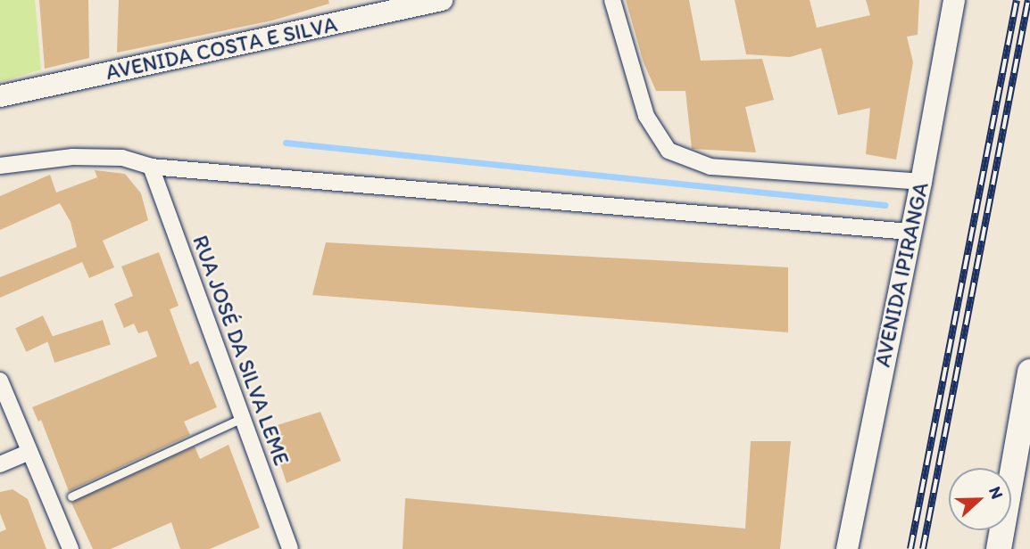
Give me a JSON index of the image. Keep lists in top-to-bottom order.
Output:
{
  "streets": {
    "main road": ["AVENIDA COSTA E SILVA", "AVENIDA IPIRANGA"],
    "street": ["RUA JOSÉ DA SILVA LEME"]
  },
  "north": "right"
}
